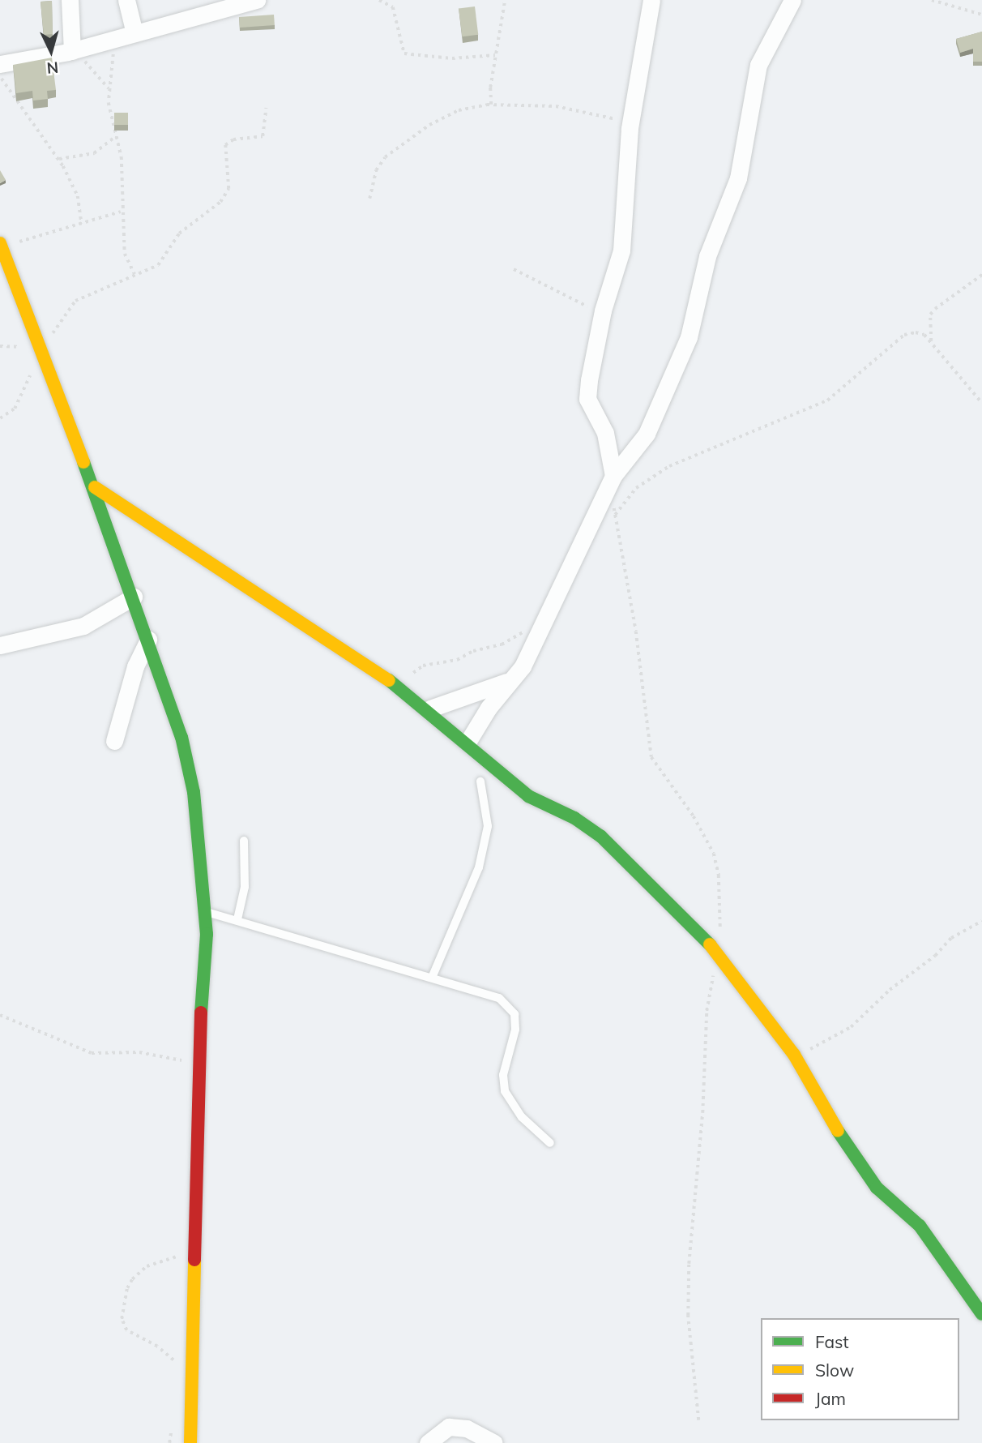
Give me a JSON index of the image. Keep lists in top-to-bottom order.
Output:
{
  "legend": ["Fast", "Slow", "Jam"],
  "north": "bottom"
}
